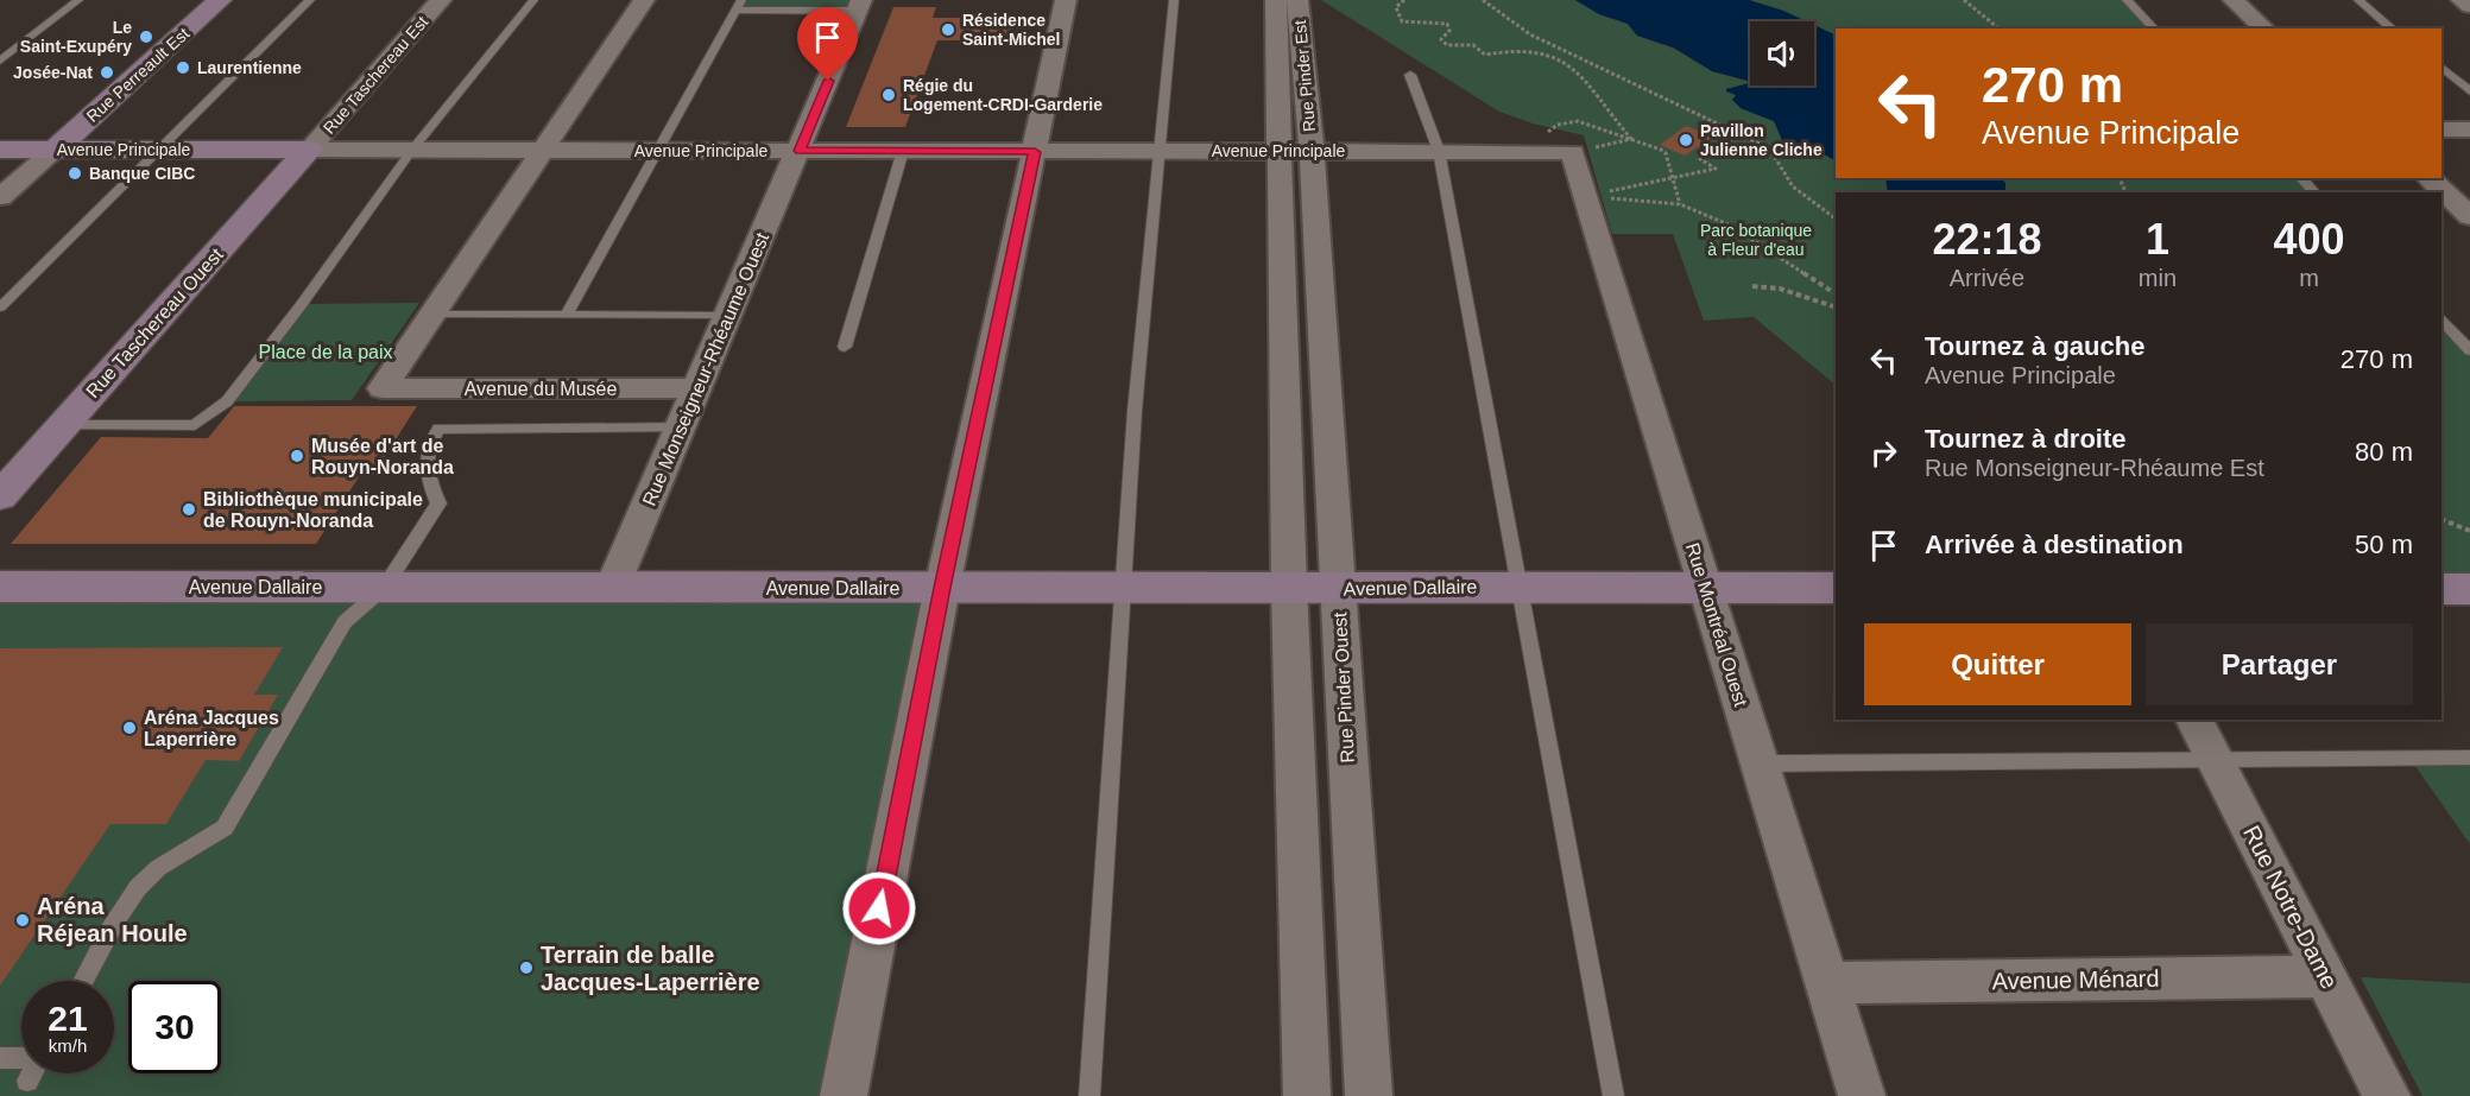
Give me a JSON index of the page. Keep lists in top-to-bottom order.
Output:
{
  "streets": {
    "street": [
      "Rue Perreault Est",
      "Rue Taschereau Est",
      "Rue Pinder Est",
      "Avenue Principale",
      "Rue Taschereau Ouest",
      "Rue Monseigneur-Rhéaume Ouest",
      "Avenue du Musée",
      "Avenue Dallaire",
      "Rue Montréal Ouest",
      "Rue Pinder Ouest",
      "Rue Notre-Dame",
      "Avenue Ménard"
    ]
  },
  "crossings": [
    ["Rue Perreault Est", "Avenue Principale"],
    ["Rue Taschereau Est", "Avenue Principale"],
    ["Rue Taschereau Est", "Rue Taschereau Ouest"],
    ["Rue Pinder Est", "Avenue Principale"],
    ["Rue Pinder Est", "Rue Pinder Ouest"],
    ["Avenue Principale", "Rue Taschereau Ouest"],
    ["Avenue Principale", "Rue Monseigneur-Rhéaume Ouest"],
    ["Avenue Principale", "Rue Montréal Ouest"],
    ["Avenue Principale", "Rue Pinder Ouest"],
    ["Rue Monseigneur-Rhéaume Ouest", "Avenue du Musée"],
    ["Rue Monseigneur-Rhéaume Ouest", "Avenue Dallaire"],
    ["Avenue Dallaire", "Rue Montréal Ouest"],
    ["Avenue Dallaire", "Rue Pinder Ouest"],
    ["Rue Montréal Ouest", "Avenue Ménard"],
    ["Rue Notre-Dame", "Avenue Ménard"]
  ],
  "parks": ["Parc botanique à Fleur d'eau", "Place de la paix"],
  "places": [
    "Résidence Saint-Michel",
    "Le Saint-Exupéry",
    "Laurentienne",
    "Josée-Nat",
    "Régie du Logement-CRDI-Garderie",
    "Pavillon Julienne Cliche",
    "Banque CIBC",
    "Musée d'art de Rouyn-Noranda",
    "Bibliothèque municipale de Rouyn-Noranda",
    "Aréna Jacques Laperrière",
    "Aréna Réjean Houle",
    "Terrain de balle Jacques-Laperrière"
  ],
  "page": {
    "turn": ["270 m", "Avenue Principale"],
    "eta": [
      "22:18",
      "Arrivée",
      "1",
      "min",
      "400",
      "m"
    ],
    "list": [
      {
        "name": "Tournez à gauche",
        "note": "Avenue Principale",
        "value": "270 m"
      },
      {
        "name": "Tournez à droite",
        "note": "Rue Monseigneur-Rhéaume Est",
        "value": "80 m"
      },
      {
        "name": "Arrivée à destination",
        "value": "50 m"
      }
    ],
    "buttons": ["Quitter", "Partager"],
    "speed": "21 km/h",
    "limit": "30"
  }
}
